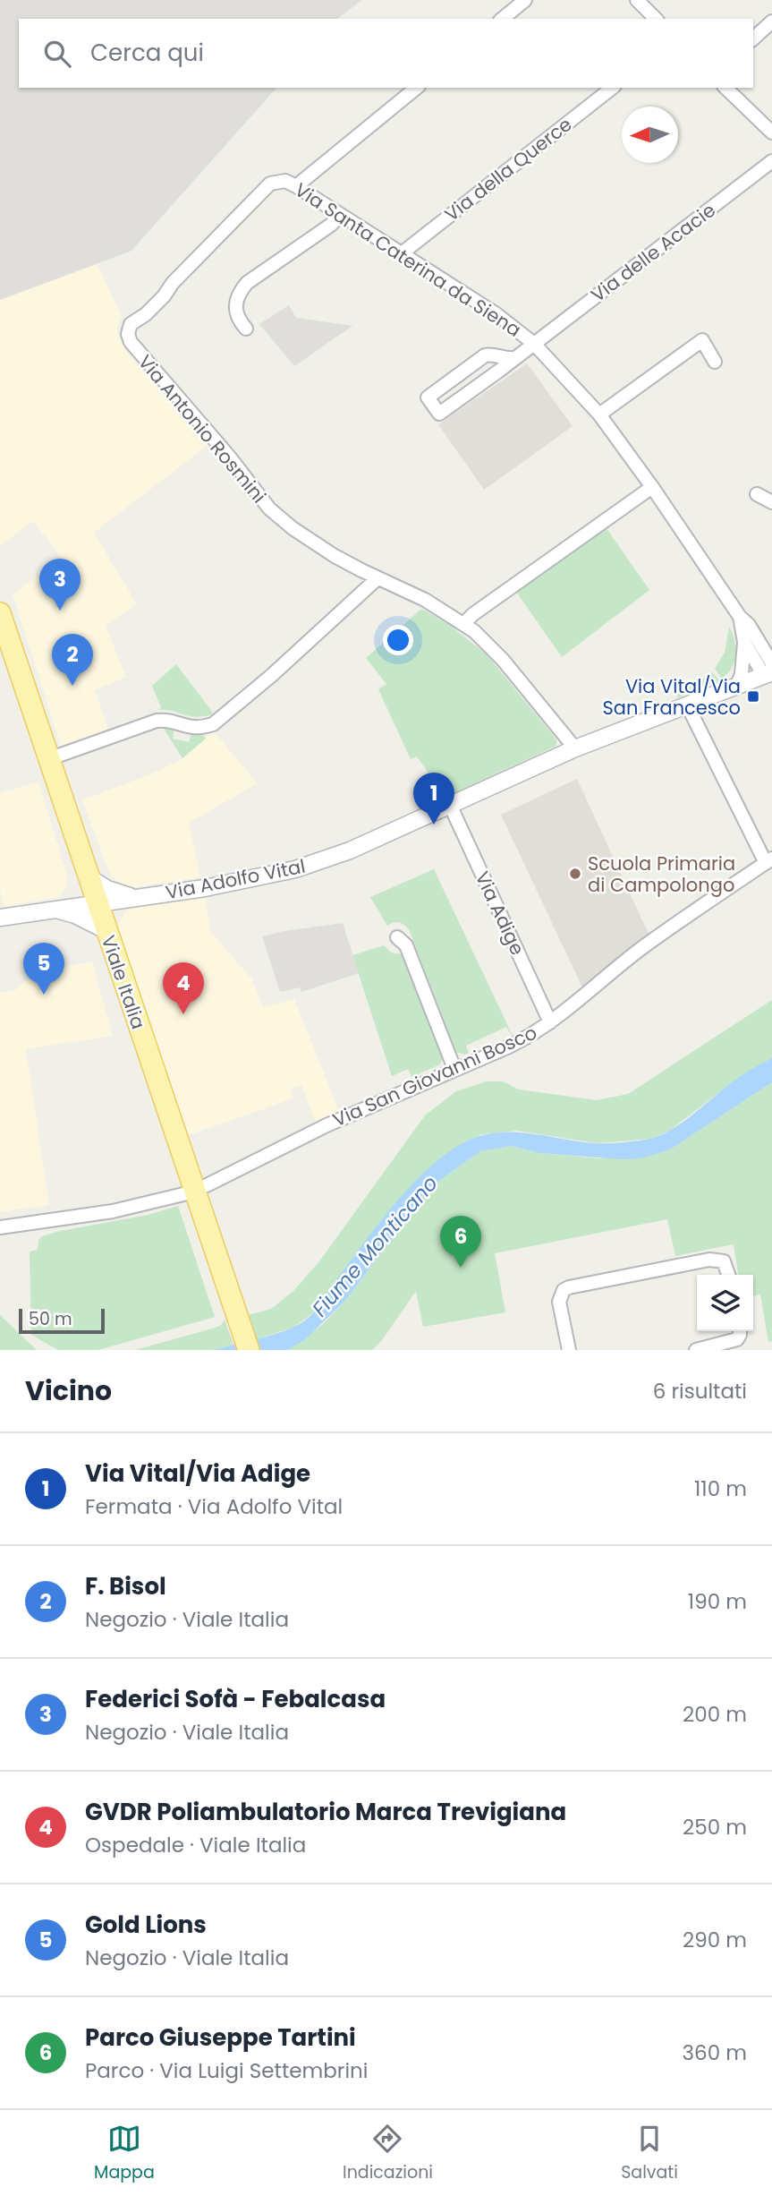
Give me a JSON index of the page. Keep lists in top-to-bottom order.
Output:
{
  "streets": {
    "main road": ["Viale Italia"],
    "street": [
      "Via della Querce",
      "Via delle Acacie",
      "Via Santa Caterina da Siena",
      "Via Antonio Rosmini",
      "Via Adolfo Vital",
      "Via Adige",
      "Via San Giovanni Bosco"
    ]
  },
  "crossings": [
    ["Via della Querce", "Via Santa Caterina da Siena"],
    ["Via delle Acacie", "Via Santa Caterina da Siena"],
    ["Via Santa Caterina da Siena", "Via Antonio Rosmini"],
    ["Via Santa Caterina da Siena", "Via Adolfo Vital"],
    ["Via Antonio Rosmini", "Via Adolfo Vital"],
    ["Via Adolfo Vital", "Via Adige"],
    ["Via Adolfo Vital", "Viale Italia"],
    ["Via Adige", "Via San Giovanni Bosco"]
  ],
  "water": ["Fiume Monticano"],
  "places": {
    "transit": ["Via Vital/Via San Francesco"],
    "other": ["Scuola Primaria di Campolongo"]
  },
  "scale_bar": "50 m",
  "north": "left",
  "page": {
    "search": "Cerca qui",
    "pins": [
      "3",
      "2",
      "1",
      "5",
      "4",
      "6"
    ],
    "scale": "50 m",
    "heading": ["Vicino", "6 risultati"],
    "list": [
      {
        "mark": "1",
        "name": "Via Vital/Via Adige",
        "note": "Fermata · Via Adolfo Vital",
        "value": "110 m"
      },
      {
        "mark": "2",
        "name": "F. Bisol",
        "note": "Negozio · Viale Italia",
        "value": "190 m"
      },
      {
        "mark": "3",
        "name": "Federici Sofà - Febalcasa",
        "note": "Negozio · Viale Italia",
        "value": "200 m"
      },
      {
        "mark": "4",
        "name": "GVDR Poliambulatorio Marca Trevigiana",
        "note": "Ospedale · Viale Italia",
        "value": "250 m"
      },
      {
        "mark": "5",
        "name": "Gold Lions",
        "note": "Negozio · Viale Italia",
        "value": "290 m"
      },
      {
        "mark": "6",
        "name": "Parco Giuseppe Tartini",
        "note": "Parco · Via Luigi Settembrini",
        "value": "360 m"
      }
    ],
    "nav": ["Mappa", "Indicazioni", "Salvati"]
  }
}
